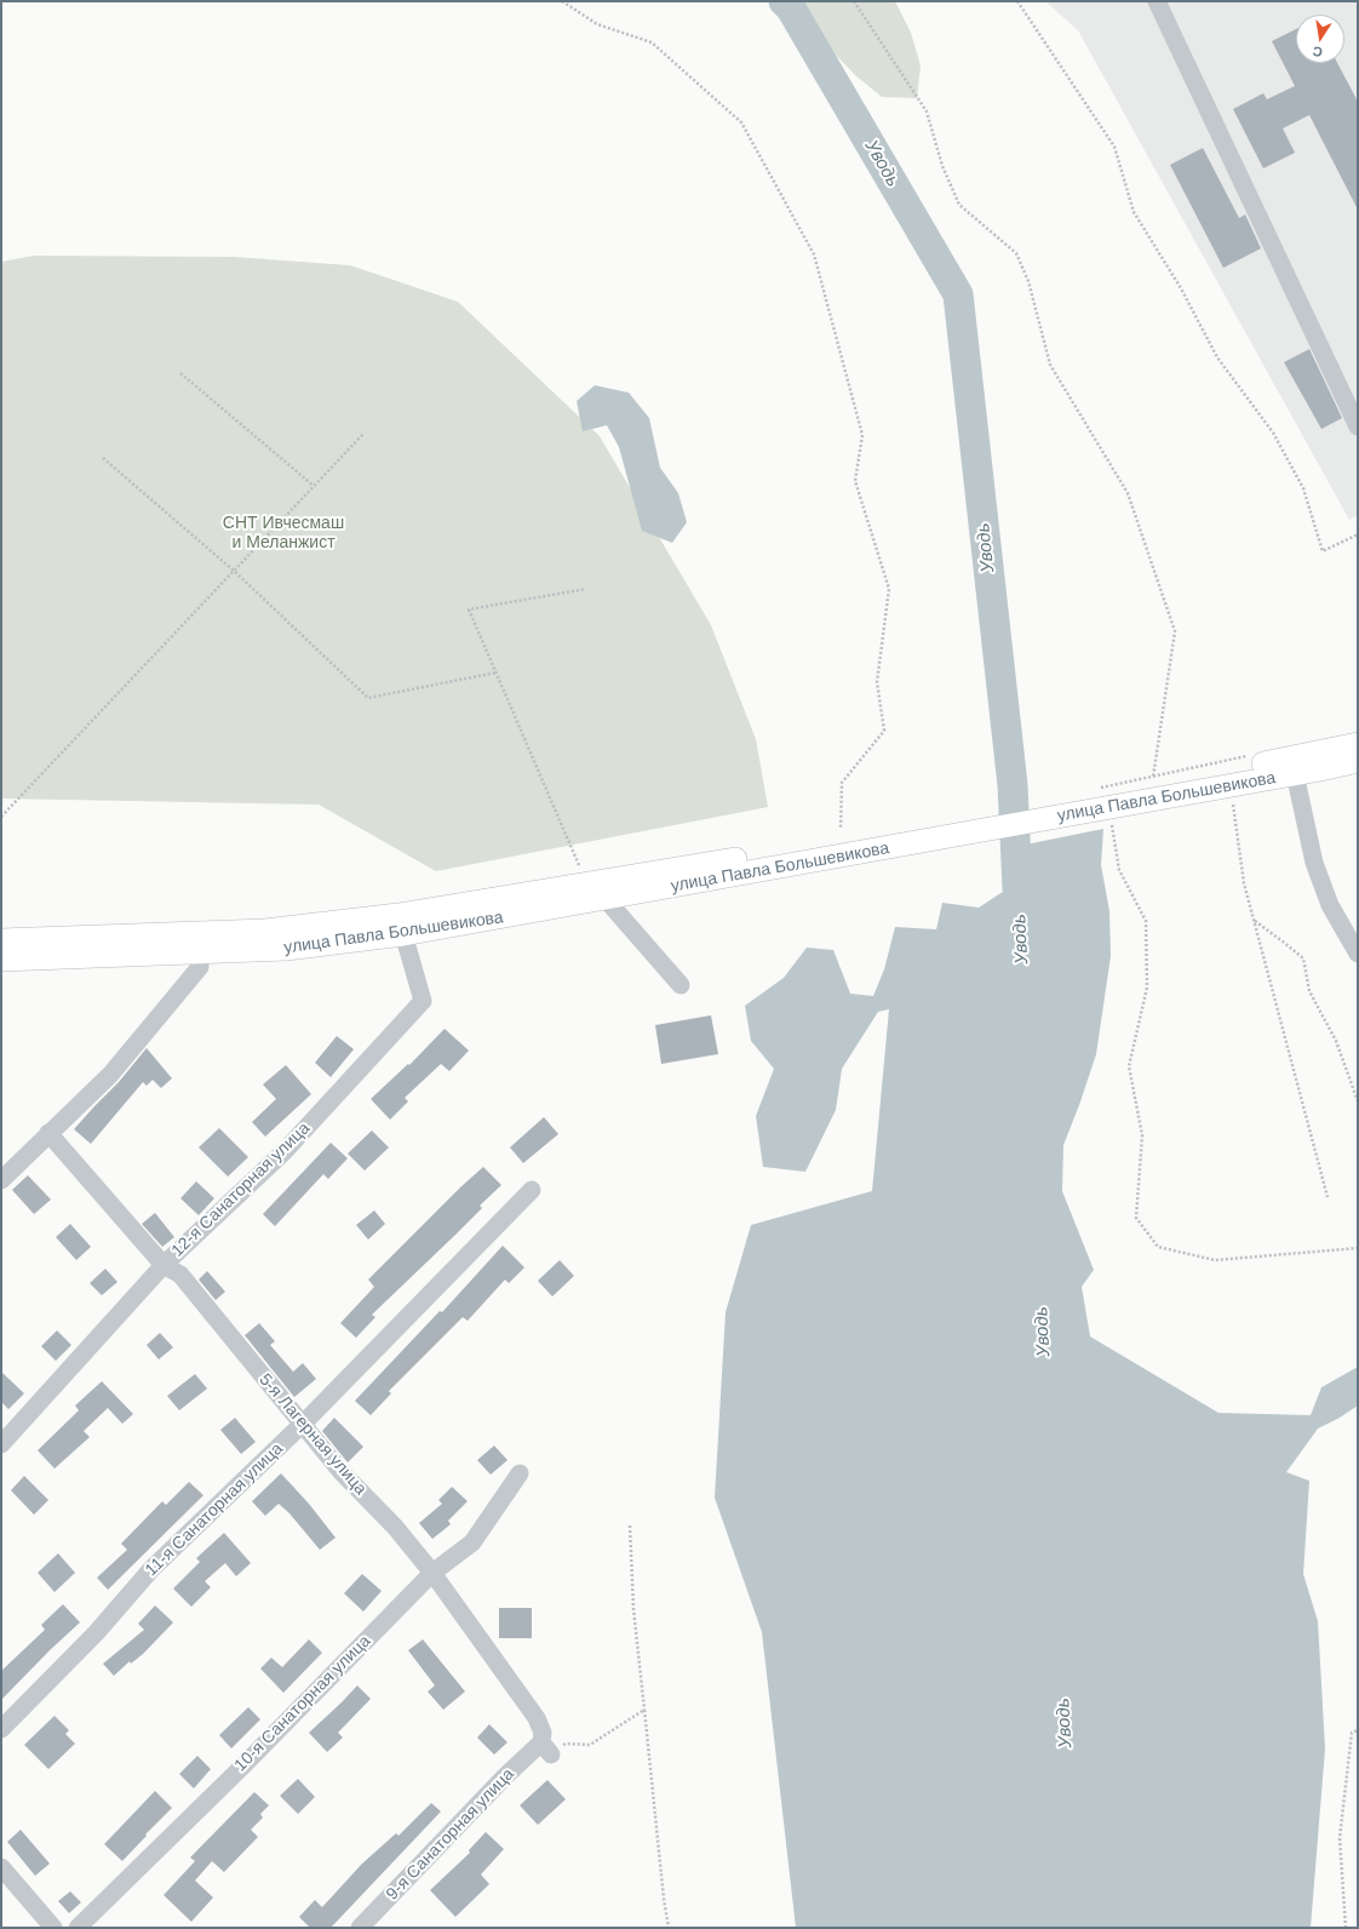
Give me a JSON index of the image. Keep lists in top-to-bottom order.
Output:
{
  "streets": {
    "main road": ["улица Павла Большевикова"],
    "street": [
      "12-я Санаторная улица",
      "5-я Лагерная улица",
      "11-я Санаторная улица",
      "10-я Санаторная улица",
      "9-я Санаторная улица"
    ]
  },
  "crossings": [
    ["улица Павла Большевикова", "12-я Санаторная улица"],
    ["12-я Санаторная улица", "5-я Лагерная улица"],
    ["5-я Лагерная улица", "11-я Санаторная улица"],
    ["5-я Лагерная улица", "10-я Санаторная улица"],
    ["5-я Лагерная улица", "9-я Санаторная улица"]
  ],
  "water": ["Уводь"],
  "parks": ["СНТ Ивчесмаш и Меланжист"],
  "north": "bottom"
}
